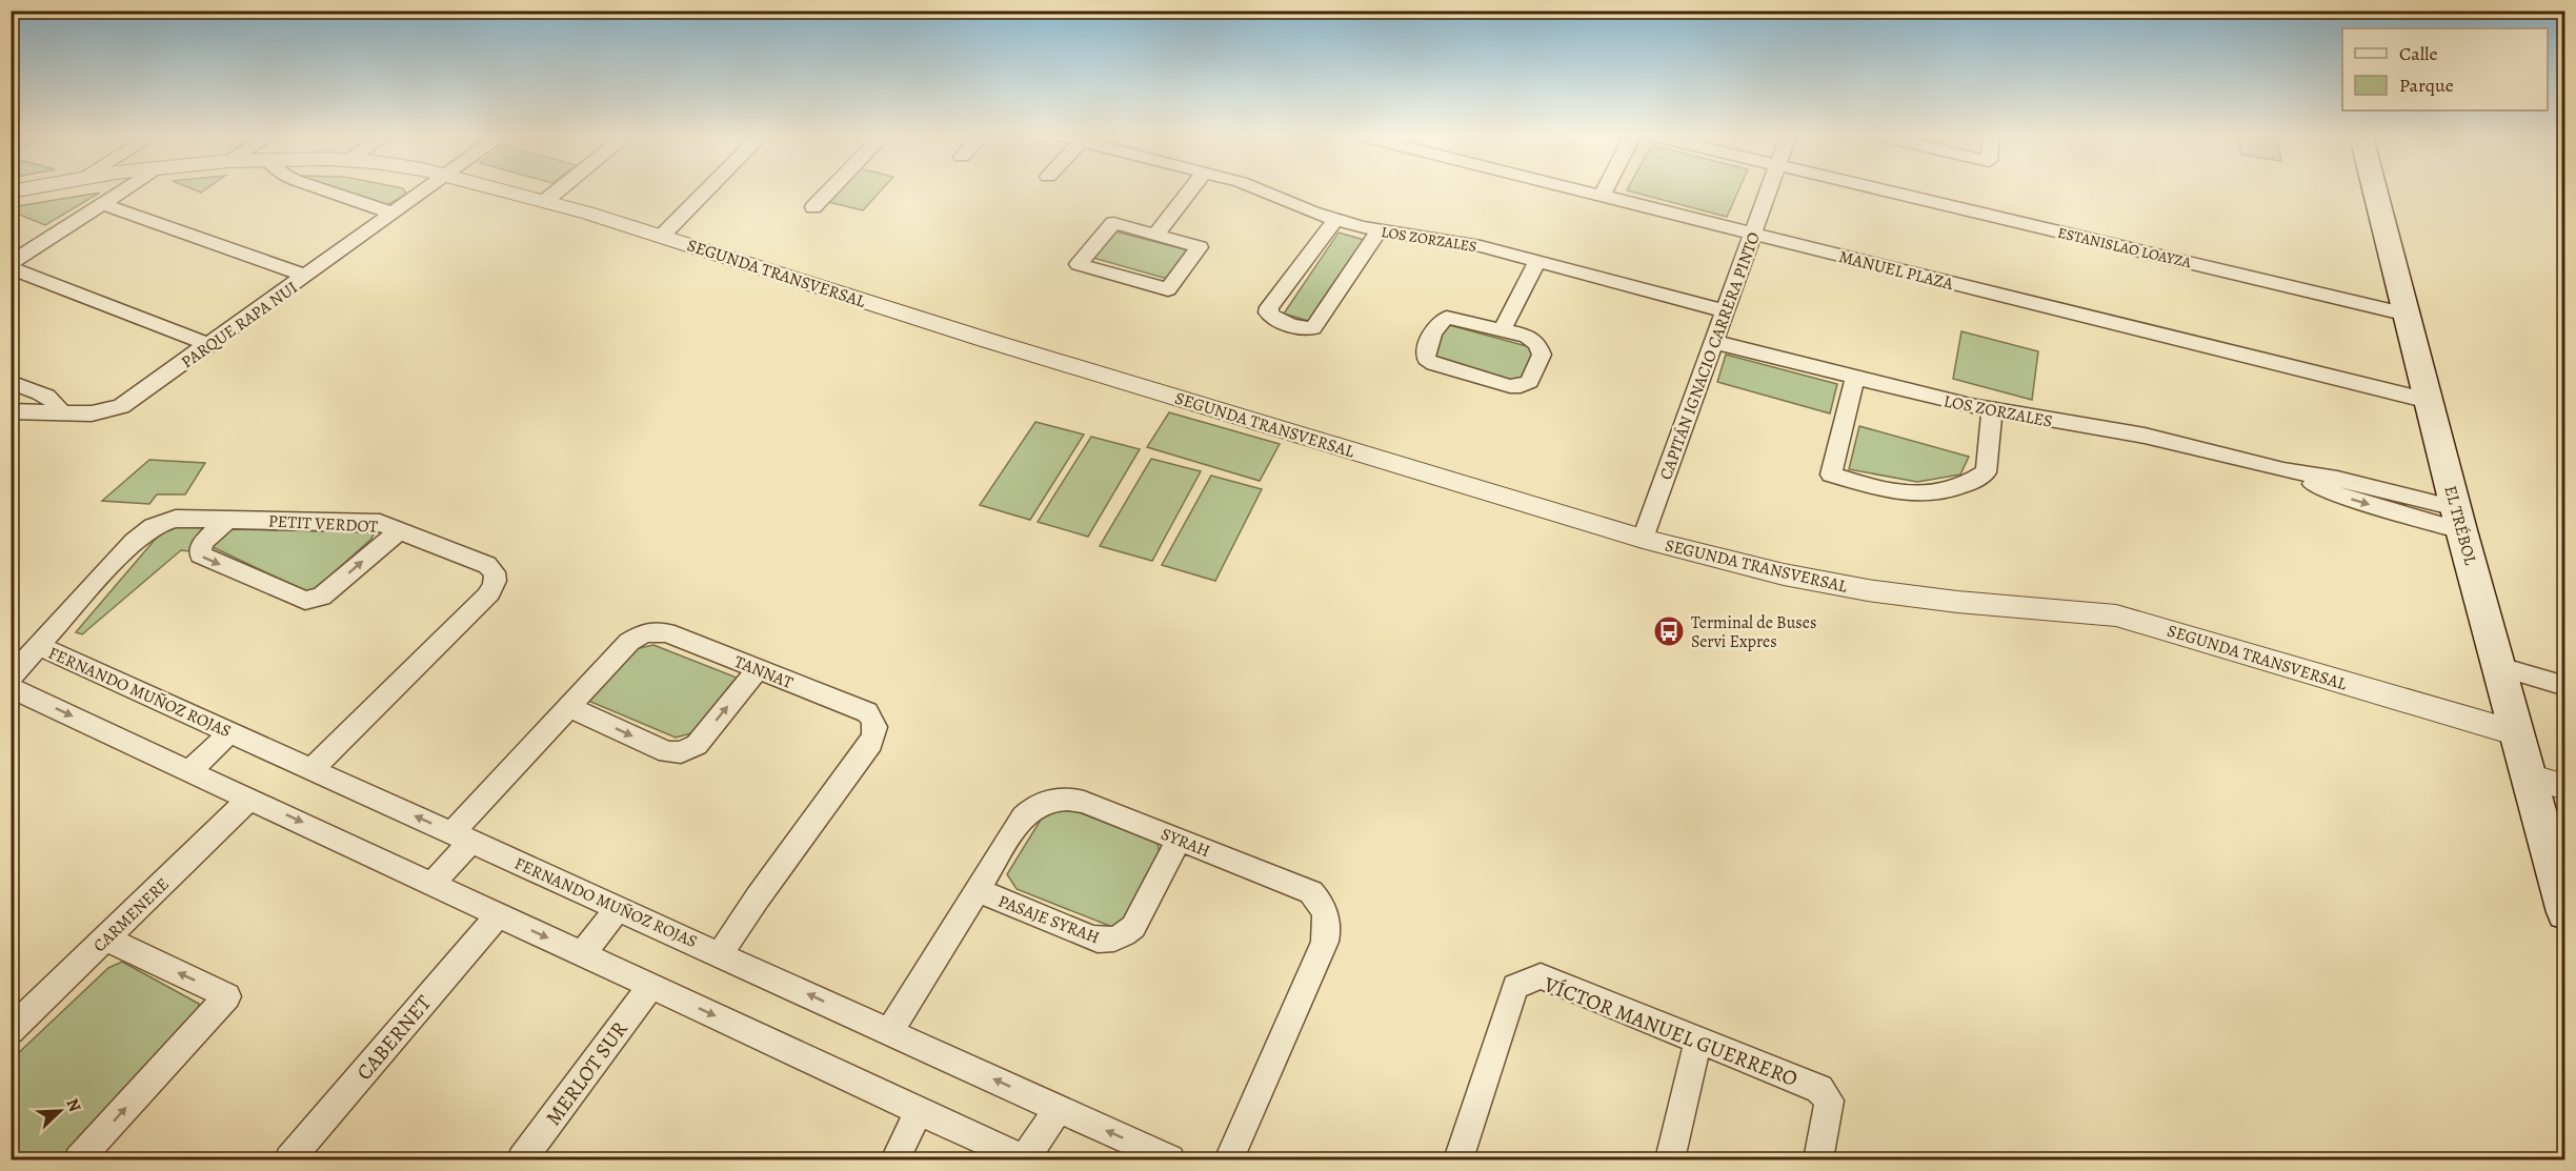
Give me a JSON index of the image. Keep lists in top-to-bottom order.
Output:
{
  "streets": {
    "main road": ["EL TRÉBOL"],
    "street": [
      "LOS ZORZALES",
      "ESTANISLAO LOAYZA",
      "MANUEL PLAZA",
      "SEGUNDA TRANSVERSAL",
      "PARQUE RAPA NUI",
      "CAPITÁN IGNACIO CARRERA PINTO",
      "PETIT VERDOT",
      "TANNAT",
      "FERNANDO MUÑOZ ROJAS",
      "SYRAH",
      "CARMENERE",
      "PASAJE SYRAH",
      "VÍCTOR MANUEL GUERRERO",
      "CABERNET",
      "MERLOT SUR"
    ]
  },
  "crossings": [
    ["LOS ZORZALES", "CAPITÁN IGNACIO CARRERA PINTO"],
    ["LOS ZORZALES", "EL TRÉBOL"],
    ["ESTANISLAO LOAYZA", "EL TRÉBOL"],
    ["MANUEL PLAZA", "CAPITÁN IGNACIO CARRERA PINTO"],
    ["MANUEL PLAZA", "EL TRÉBOL"],
    ["SEGUNDA TRANSVERSAL", "CAPITÁN IGNACIO CARRERA PINTO"],
    ["SEGUNDA TRANSVERSAL", "EL TRÉBOL"],
    ["PETIT VERDOT", "FERNANDO MUÑOZ ROJAS"],
    ["TANNAT", "FERNANDO MUÑOZ ROJAS"],
    ["FERNANDO MUÑOZ ROJAS", "SYRAH"],
    ["SYRAH", "PASAJE SYRAH"]
  ],
  "places": {
    "bus stop": ["Terminal de Buses Servi Expres"]
  },
  "legend": ["Calle", "Parque"],
  "north": "top right"
}
